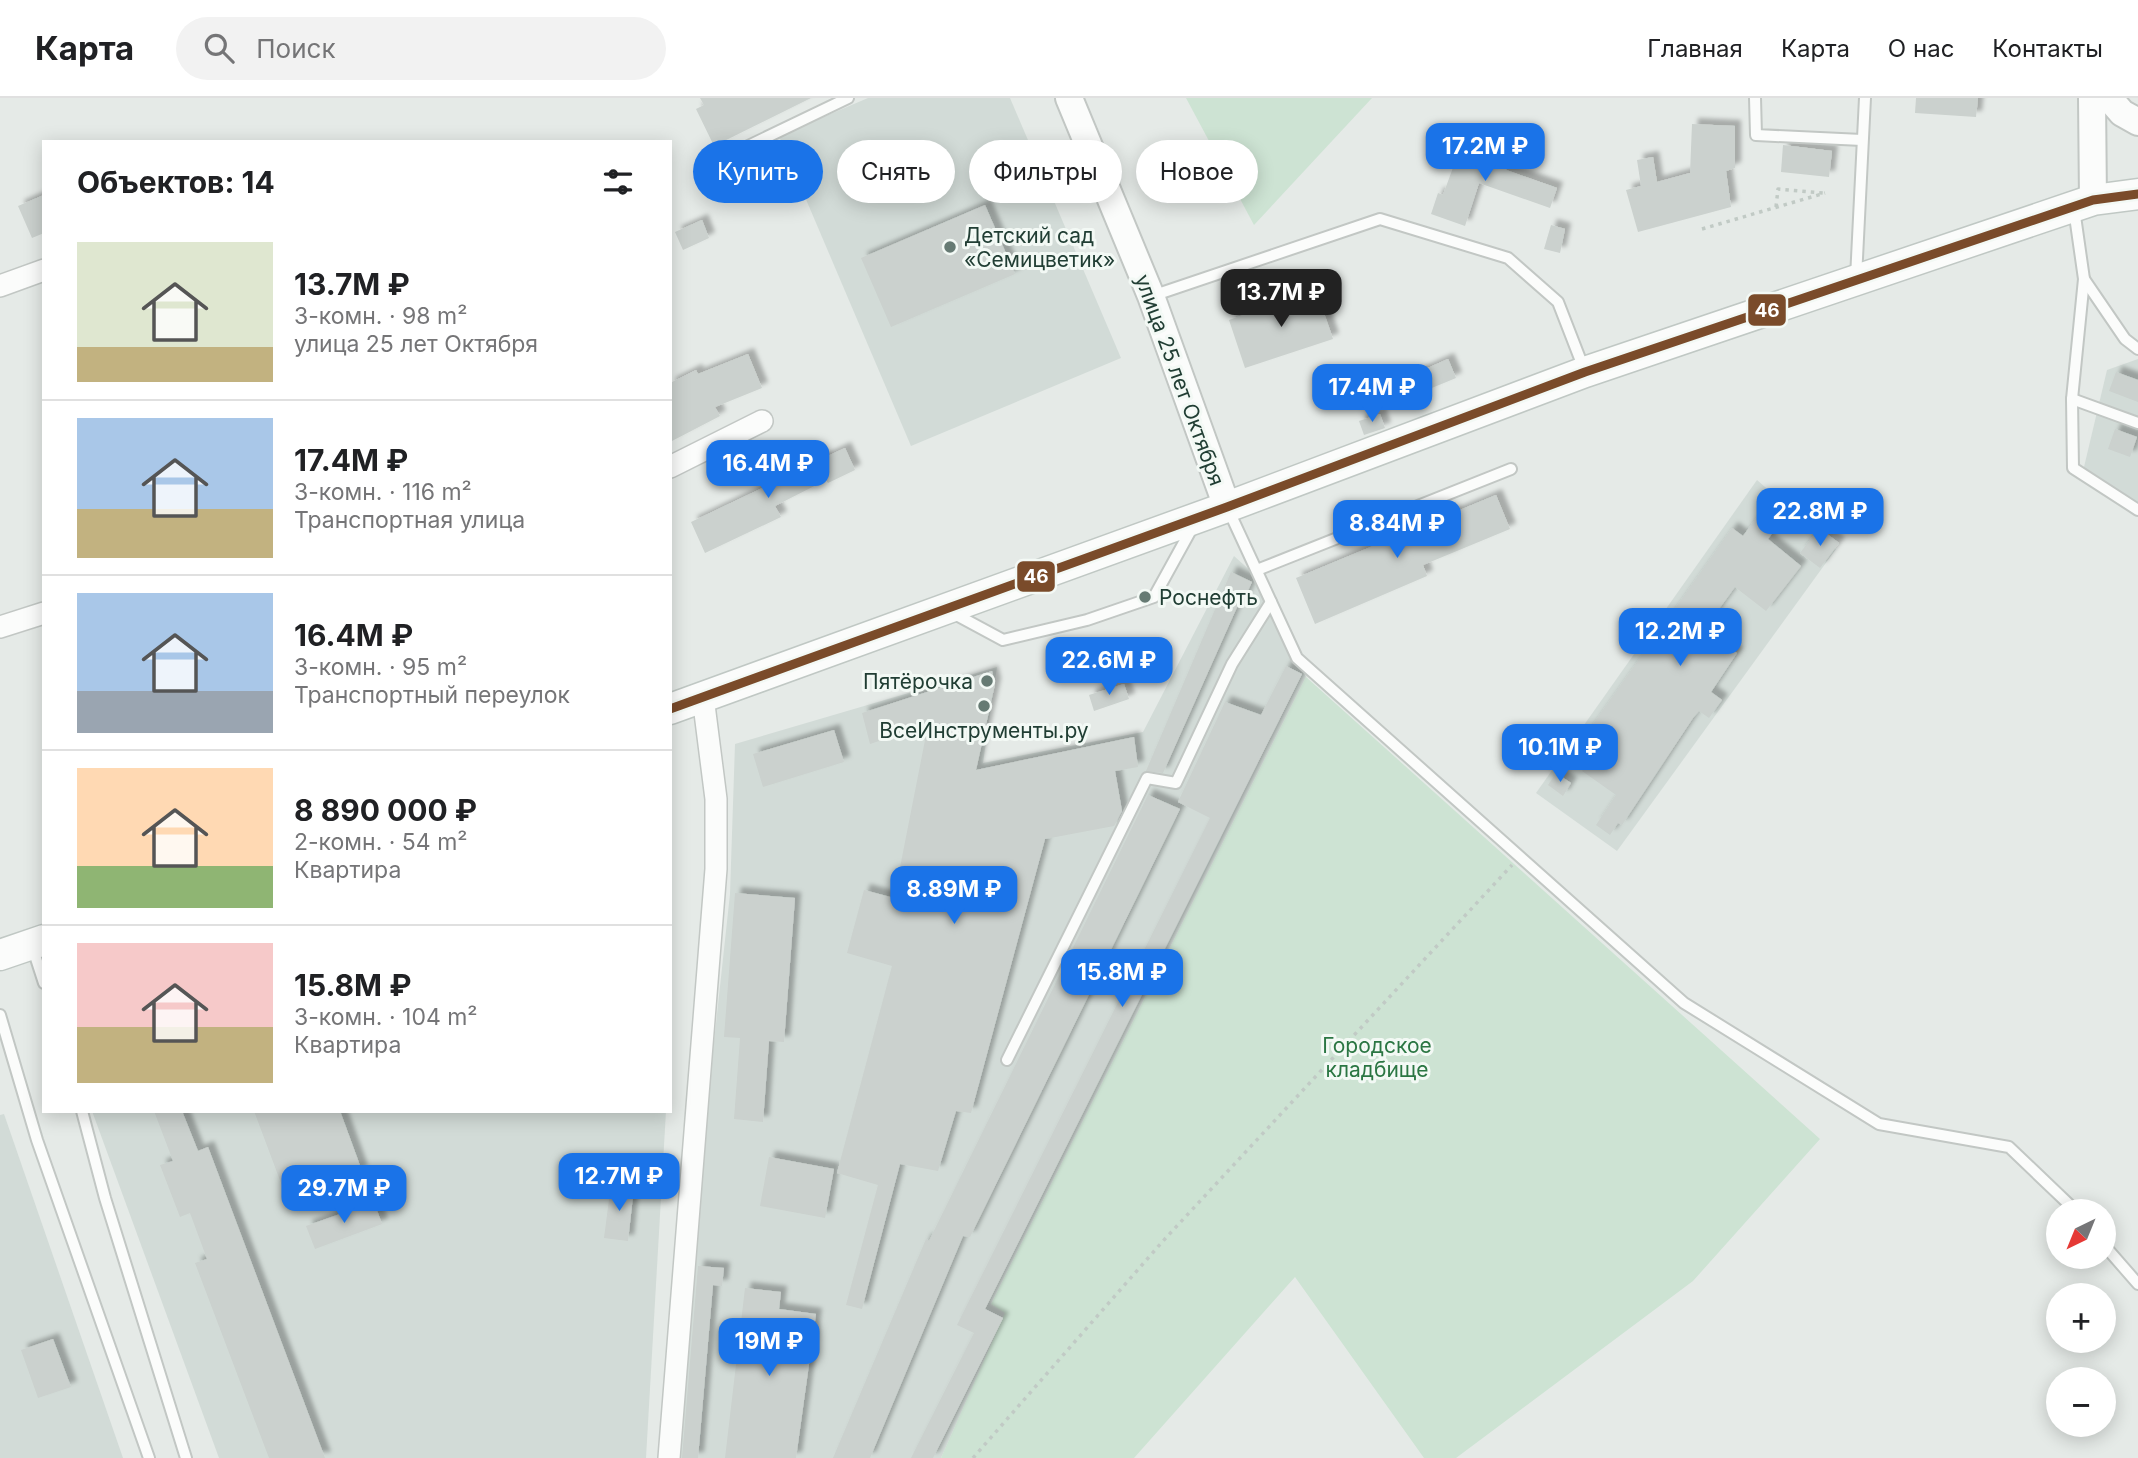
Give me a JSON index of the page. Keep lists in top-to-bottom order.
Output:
{
  "streets": {
    "street": ["улица 25 лет Октября"]
  },
  "parks": ["Городское кладбище"],
  "places": [
    "Детский сад «Семицветик»",
    "Роснефть",
    "Пятёрочка",
    "ВсеИнструменты.ру"
  ],
  "lines": ["transit line 46"],
  "north": "bottom left",
  "page": {
    "header": "Карта",
    "search": "Поиск",
    "nav": [
      "Главная",
      "Карта",
      "О нас",
      "Контакты"
    ],
    "price": [
      "17.2M ₽",
      "13.7M ₽",
      "17.4M ₽",
      "16.4M ₽",
      "22.8M ₽",
      "8.84M ₽",
      "12.2M ₽",
      "22.6M ₽",
      "10.1M ₽",
      "8.89M ₽",
      "15.8M ₽",
      "12.7M ₽",
      "29.7M ₽",
      "19M ₽"
    ],
    "chip": [
      "Купить",
      "Снять",
      "Фильтры",
      "Новое"
    ],
    "heading": "Объектов: 14",
    "list": [
      {
        "name": "13.7M ₽",
        "note": "3-комн. · 98 m² · улица 25 лет Октября"
      },
      {
        "name": "17.4M ₽",
        "note": "3-комн. · 116 m² · Транспортная улица"
      },
      {
        "name": "16.4M ₽",
        "note": "3-комн. · 95 m² · Транспортный переулок"
      },
      {
        "name": "8 890 000 ₽",
        "note": "2-комн. · 54 m² · Квартира"
      },
      {
        "name": "15.8M ₽",
        "note": "3-комн. · 104 m² · Квартира"
      }
    ],
    "map_buttons": ["+", "−"]
  }
}
